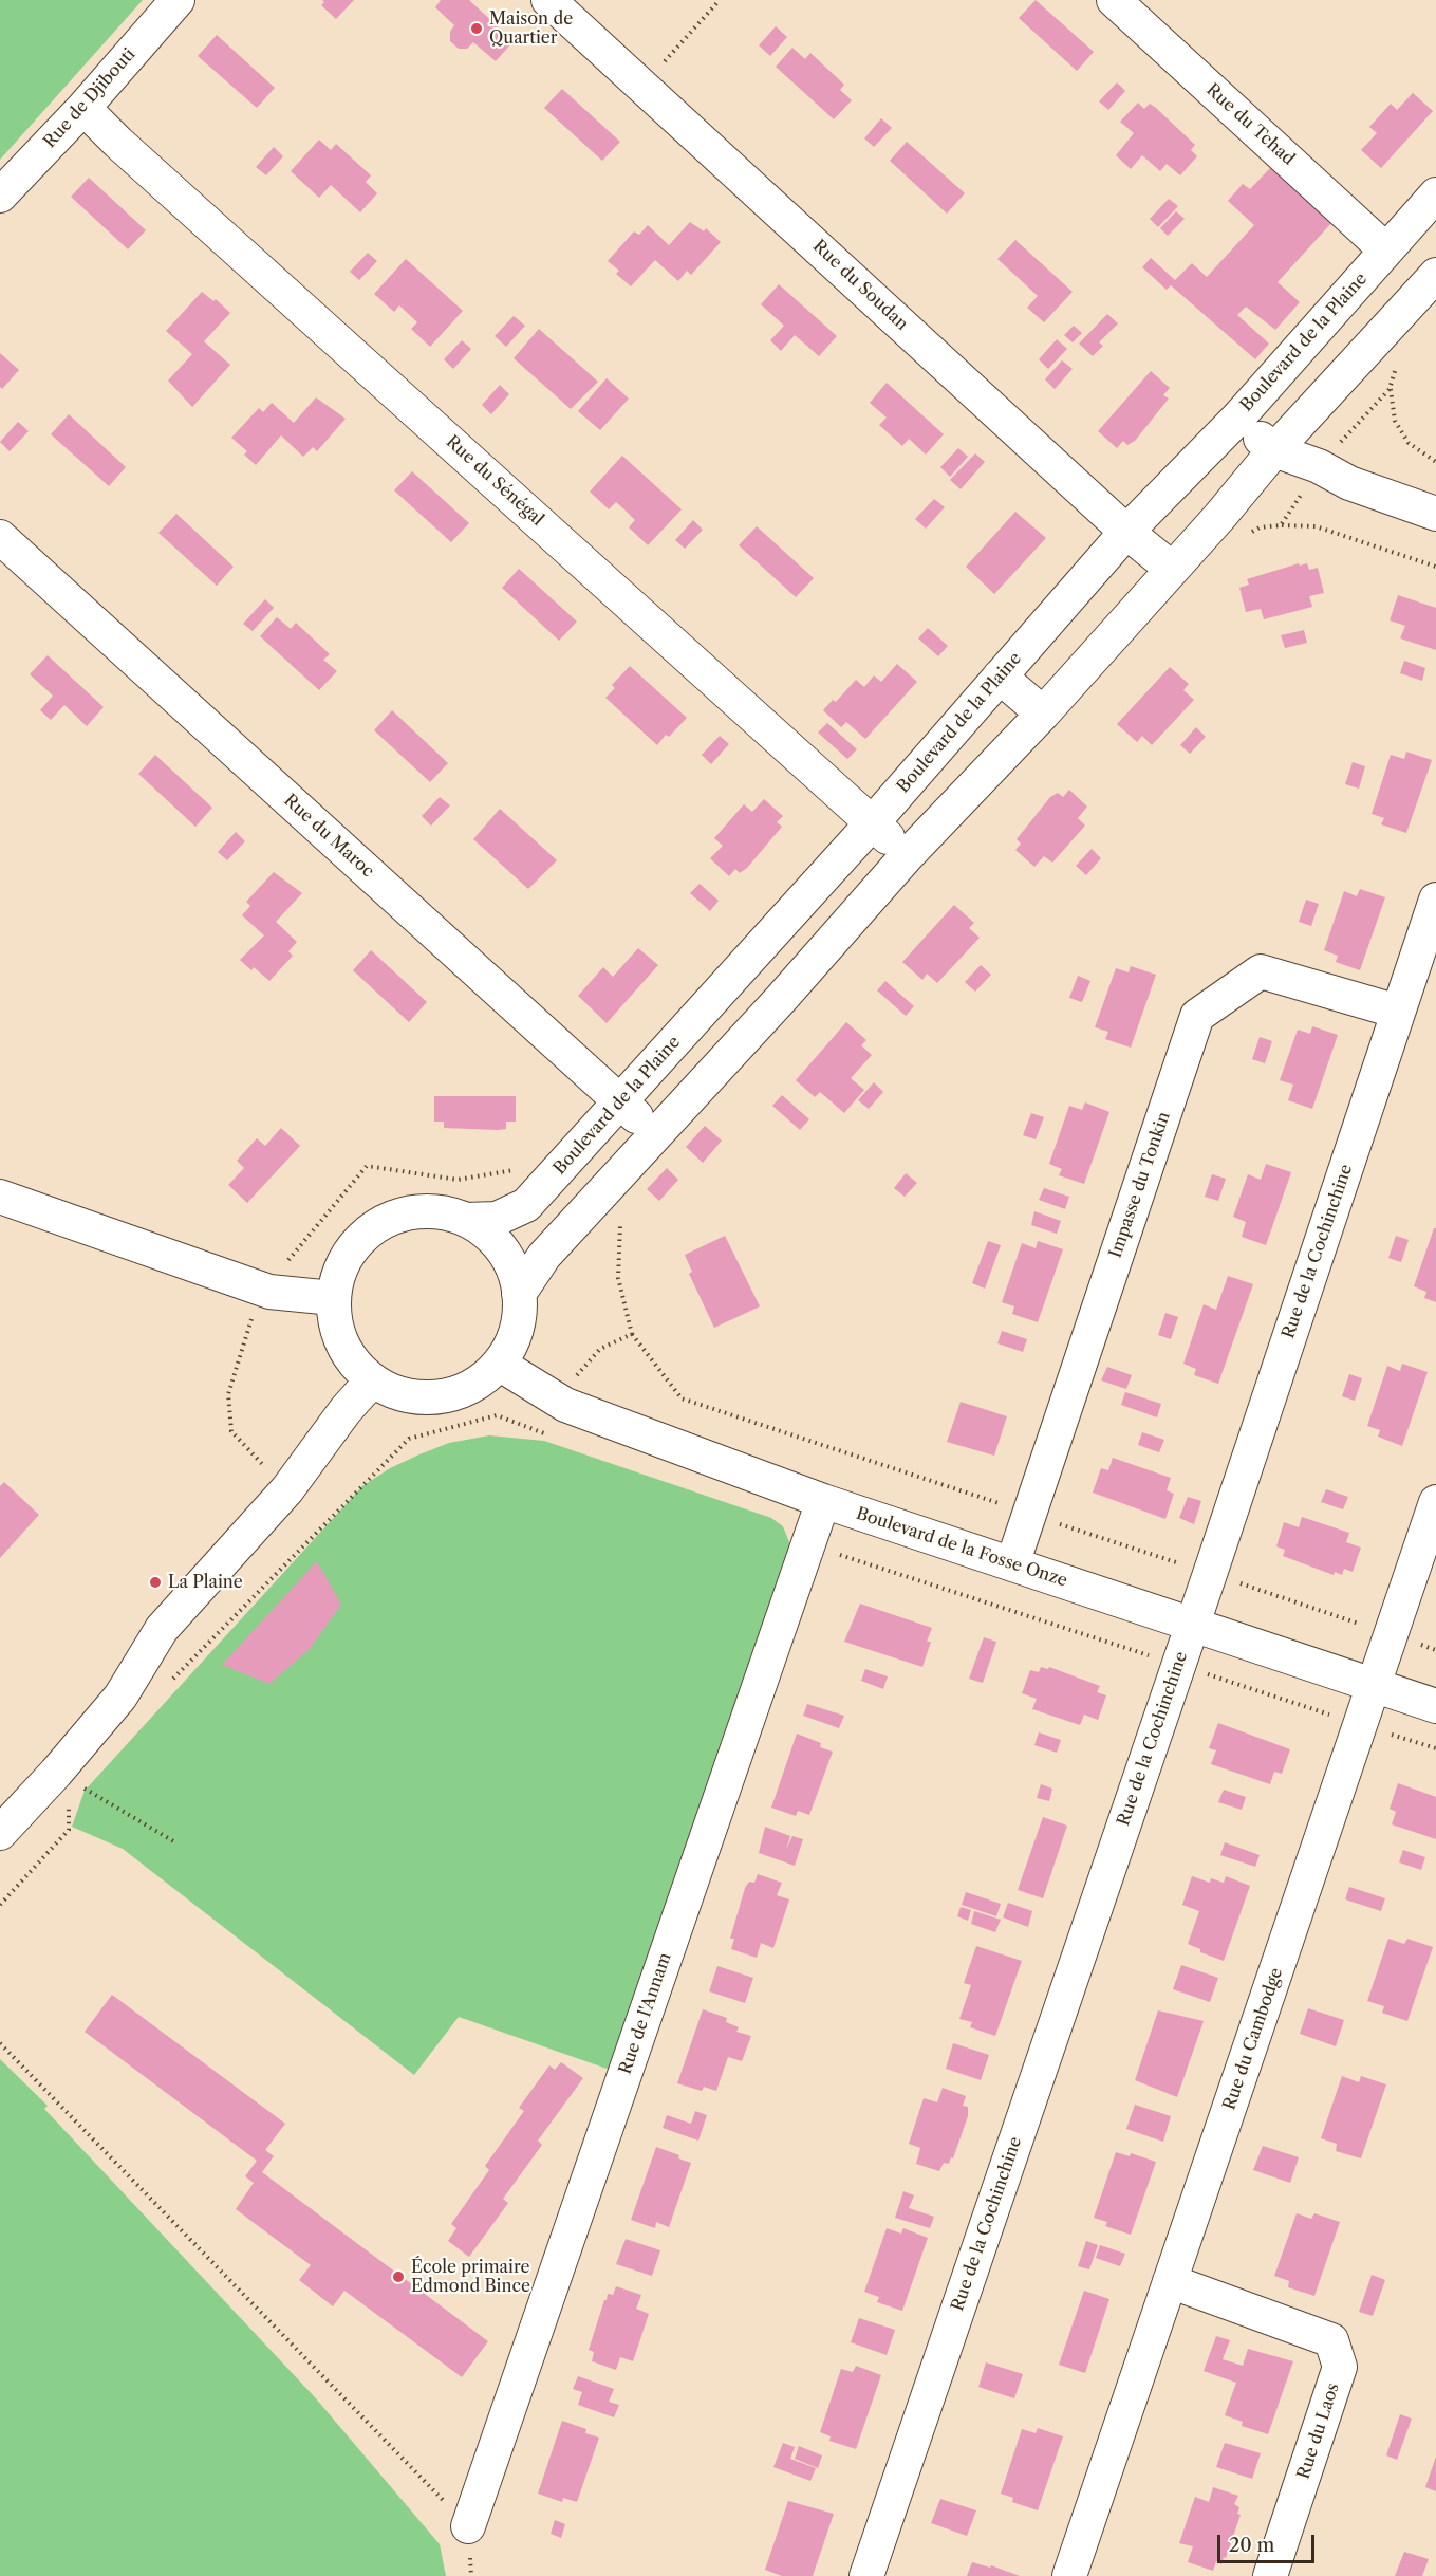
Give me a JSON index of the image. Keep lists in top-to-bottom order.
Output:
{
  "streets": {
    "street": [
      "Rue de Djibouti",
      "Rue du Tchad",
      "Rue du Soudan",
      "Boulevard de la Plaine",
      "Rue du Sénégal",
      "Rue du Maroc",
      "Impasse du Tonkin",
      "Rue de la Cochinchine",
      "Boulevard de la Fosse Onze",
      "Rue de l'Annam",
      "Rue du Cambodge",
      "Rue du Laos"
    ]
  },
  "crossings": [
    ["Rue de Djibouti", "Rue du Sénégal"],
    ["Rue du Tchad", "Boulevard de la Plaine"],
    ["Rue du Soudan", "Boulevard de la Plaine"],
    ["Boulevard de la Plaine", "Rue du Sénégal"],
    ["Boulevard de la Plaine", "Rue du Maroc"],
    ["Boulevard de la Plaine", "Boulevard de la Fosse Onze"],
    ["Impasse du Tonkin", "Rue de la Cochinchine"],
    ["Impasse du Tonkin", "Boulevard de la Fosse Onze"],
    ["Rue de la Cochinchine", "Boulevard de la Fosse Onze"],
    ["Boulevard de la Fosse Onze", "Rue de l'Annam"],
    ["Boulevard de la Fosse Onze", "Rue du Cambodge"],
    ["Rue du Cambodge", "Rue du Laos"]
  ],
  "places": ["Maison de Quartier", "La Plaine", "École primaire Edmond Bince"],
  "scale_bar": "20 m"
}
